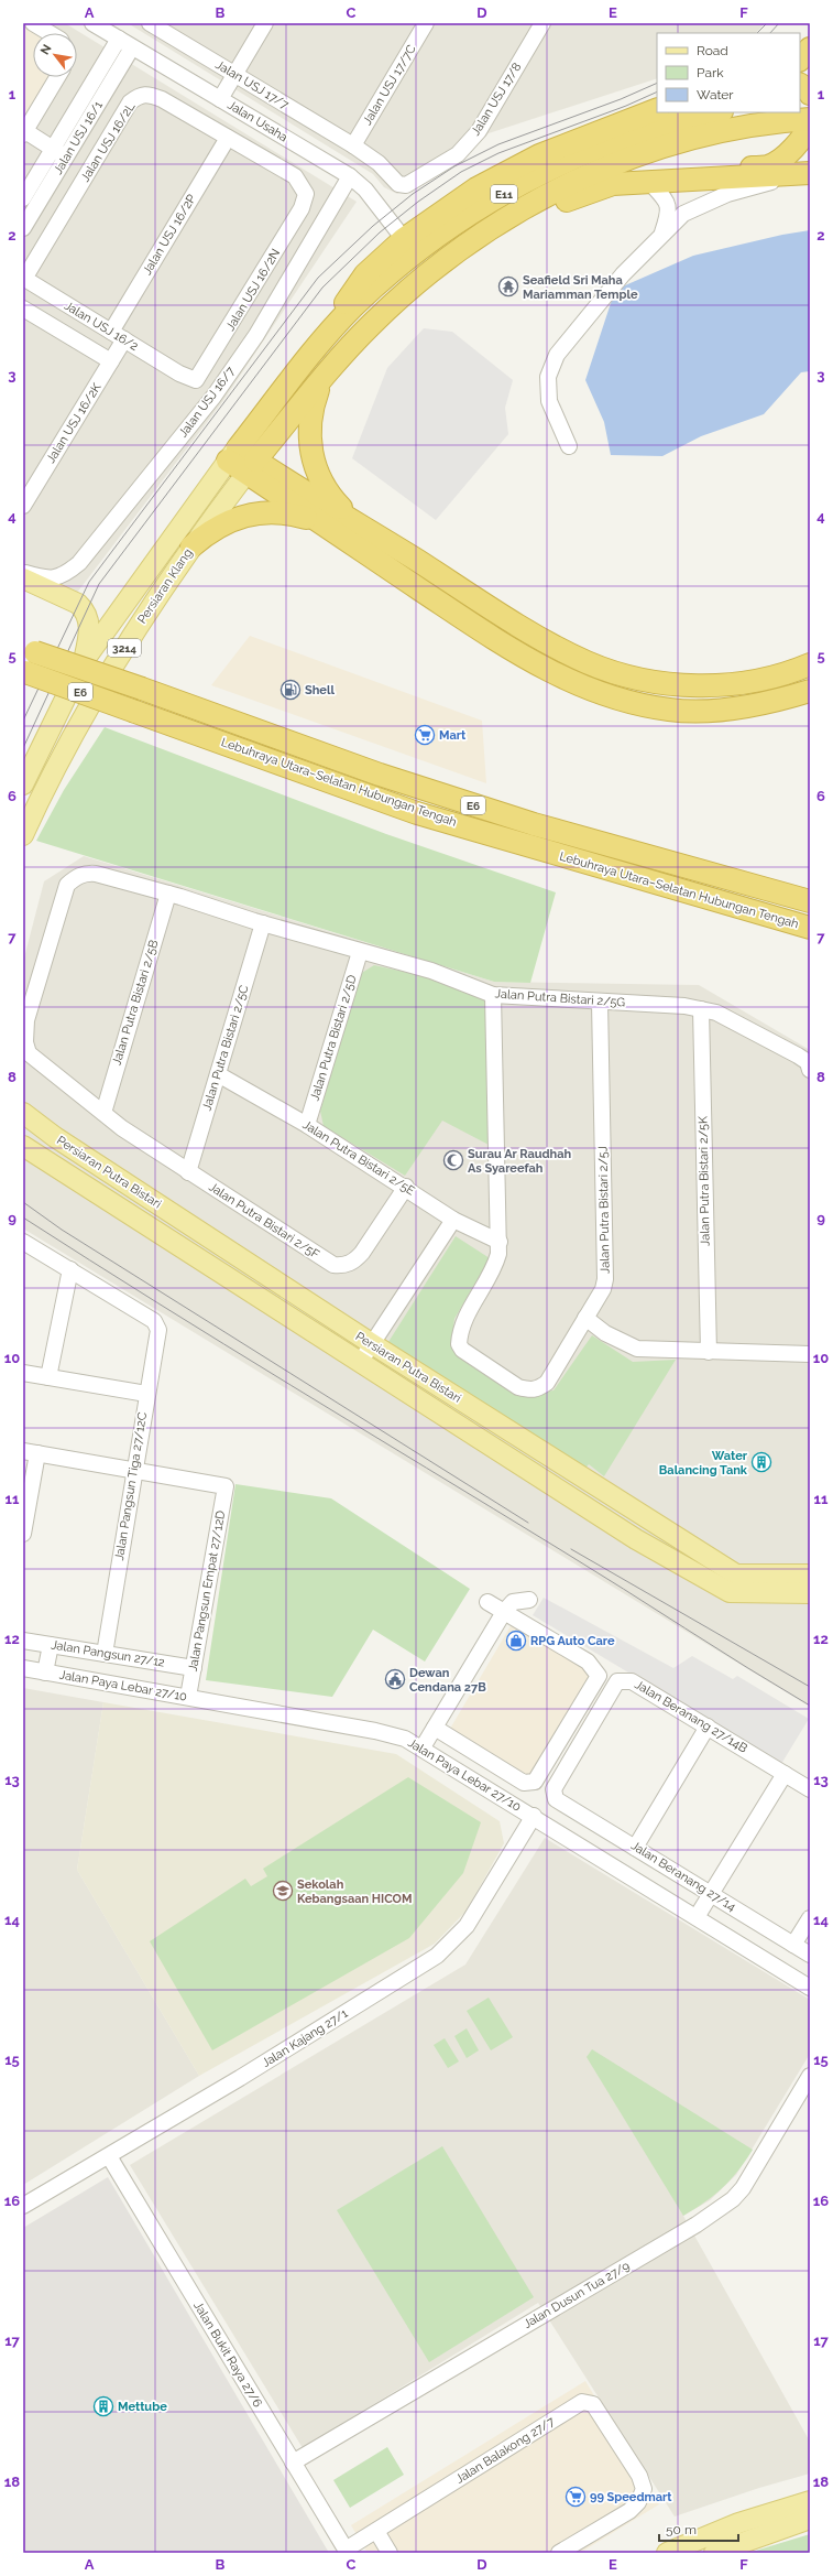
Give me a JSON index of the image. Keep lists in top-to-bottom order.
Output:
{
  "streets": {
    "highway": ["E11", "E6", "Lebuhraya Utara–Selatan Hubungan Tengah"],
    "main road": ["Persiaran Klang", "3214", "Persiaran Putra Bistari"],
    "street": [
      "Jalan USJ 17/7",
      "Jalan USJ 17/7C",
      "Jalan USJ 17/8",
      "Jalan Usaha",
      "Jalan USJ 16/1",
      "Jalan USJ 16/2L",
      "Jalan USJ 16/2P",
      "Jalan USJ 16/2N",
      "Jalan USJ 16/2",
      "Jalan USJ 16/7",
      "Jalan USJ 16/2K",
      "Jalan Putra Bistari 2/5G",
      "Jalan Putra Bistari 2/5B",
      "Jalan Putra Bistari 2/5D",
      "Jalan Putra Bistari 2/5C",
      "Jalan Putra Bistari 2/5E",
      "Jalan Putra Bistari 2/5K",
      "Jalan Putra Bistari 2/5J",
      "Jalan Putra Bistari 2/5F",
      "Jalan Pangsun Tiga 27/12C",
      "Jalan Pangsun Empat 27/12D",
      "Jalan Pangsun 27/12",
      "Jalan Paya Lebar 27/10",
      "Jalan Beranang 27/14B",
      "Jalan Beranang 27/14",
      "Jalan Kajang 27/1",
      "Jalan Dusun Tua 27/9",
      "Jalan Bukit Raya 27/6",
      "Jalan Balakong 27/7"
    ]
  },
  "crossings": [
    ["Jalan USJ 17/7", "Jalan USJ 17/7C"],
    ["Jalan USJ 17/7", "Jalan USJ 17/8"],
    ["Jalan USJ 17/7C", "Jalan USJ 17/8"],
    ["Jalan Usaha", "Jalan USJ 16/1"],
    ["Jalan Usaha", "Jalan USJ 16/7"],
    ["Jalan USJ 16/2L", "Jalan USJ 16/2P"],
    ["Jalan USJ 16/2L", "Jalan USJ 16/2N"],
    ["Jalan USJ 16/2L", "Jalan USJ 16/2"],
    ["E11", "Persiaran Klang"],
    ["Jalan USJ 16/2P", "Jalan USJ 16/2"],
    ["Jalan USJ 16/2N", "Jalan USJ 16/2"],
    ["Jalan USJ 16/2", "Jalan USJ 16/2K"],
    ["Jalan Putra Bistari 2/5G", "Jalan Putra Bistari 2/5B"],
    ["Jalan Putra Bistari 2/5G", "Jalan Putra Bistari 2/5D"],
    ["Jalan Putra Bistari 2/5G", "Jalan Putra Bistari 2/5C"],
    ["Jalan Putra Bistari 2/5G", "Jalan Putra Bistari 2/5K"],
    ["Jalan Putra Bistari 2/5G", "Jalan Putra Bistari 2/5J"],
    ["Jalan Putra Bistari 2/5G", "Jalan Putra Bistari 2/5F"],
    ["Jalan Putra Bistari 2/5B", "Jalan Putra Bistari 2/5F"],
    ["Jalan Putra Bistari 2/5D", "Jalan Putra Bistari 2/5E"],
    ["Jalan Putra Bistari 2/5C", "Jalan Putra Bistari 2/5E"],
    ["Jalan Putra Bistari 2/5C", "Jalan Putra Bistari 2/5F"],
    ["Jalan Putra Bistari 2/5E", "Jalan Putra Bistari 2/5J"],
    ["Jalan Putra Bistari 2/5E", "Jalan Putra Bistari 2/5F"],
    ["Jalan Pangsun Tiga 27/12C", "Jalan Pangsun Empat 27/12D"],
    ["Jalan Pangsun Tiga 27/12C", "Jalan Pangsun 27/12"],
    ["Jalan Pangsun Empat 27/12D", "Jalan Pangsun 27/12"],
    ["Jalan Pangsun Empat 27/12D", "Jalan Paya Lebar 27/10"],
    ["Jalan Paya Lebar 27/10", "Jalan Kajang 27/1"],
    ["Jalan Beranang 27/14B", "Jalan Beranang 27/14"],
    ["Jalan Kajang 27/1", "Jalan Bukit Raya 27/6"],
    ["Jalan Dusun Tua 27/9", "Jalan Bukit Raya 27/6"],
    ["Jalan Bukit Raya 27/6", "Jalan Balakong 27/7"]
  ],
  "places": {
    "temple": ["Seafield Sri Maha Mariamman Temple"],
    "fuel station": ["Shell"],
    "supermarket": ["Mart", "99 Speedmart"],
    "mosque": ["Surau Ar Raudhah As Syareefah"],
    "building": ["Water Balancing Tank", "Mettube"],
    "shop": ["RPG Auto Care"],
    "public building": ["Dewan Cendana 27B"],
    "school or university": ["Sekolah Kebangsaan HICOM"]
  },
  "legend": ["Road", "Park", "Water"],
  "scale_bar": "50 m",
  "north": "top left",
  "grid": {
    "columns": [
      "A",
      "B",
      "C",
      "D",
      "E",
      "F"
    ],
    "rows": [
      "1",
      "2",
      "3",
      "4",
      "5",
      "6",
      "7",
      "8",
      "9",
      "10",
      "11",
      "12",
      "13",
      "14",
      "15",
      "16",
      "17",
      "18"
    ]
  }
}
